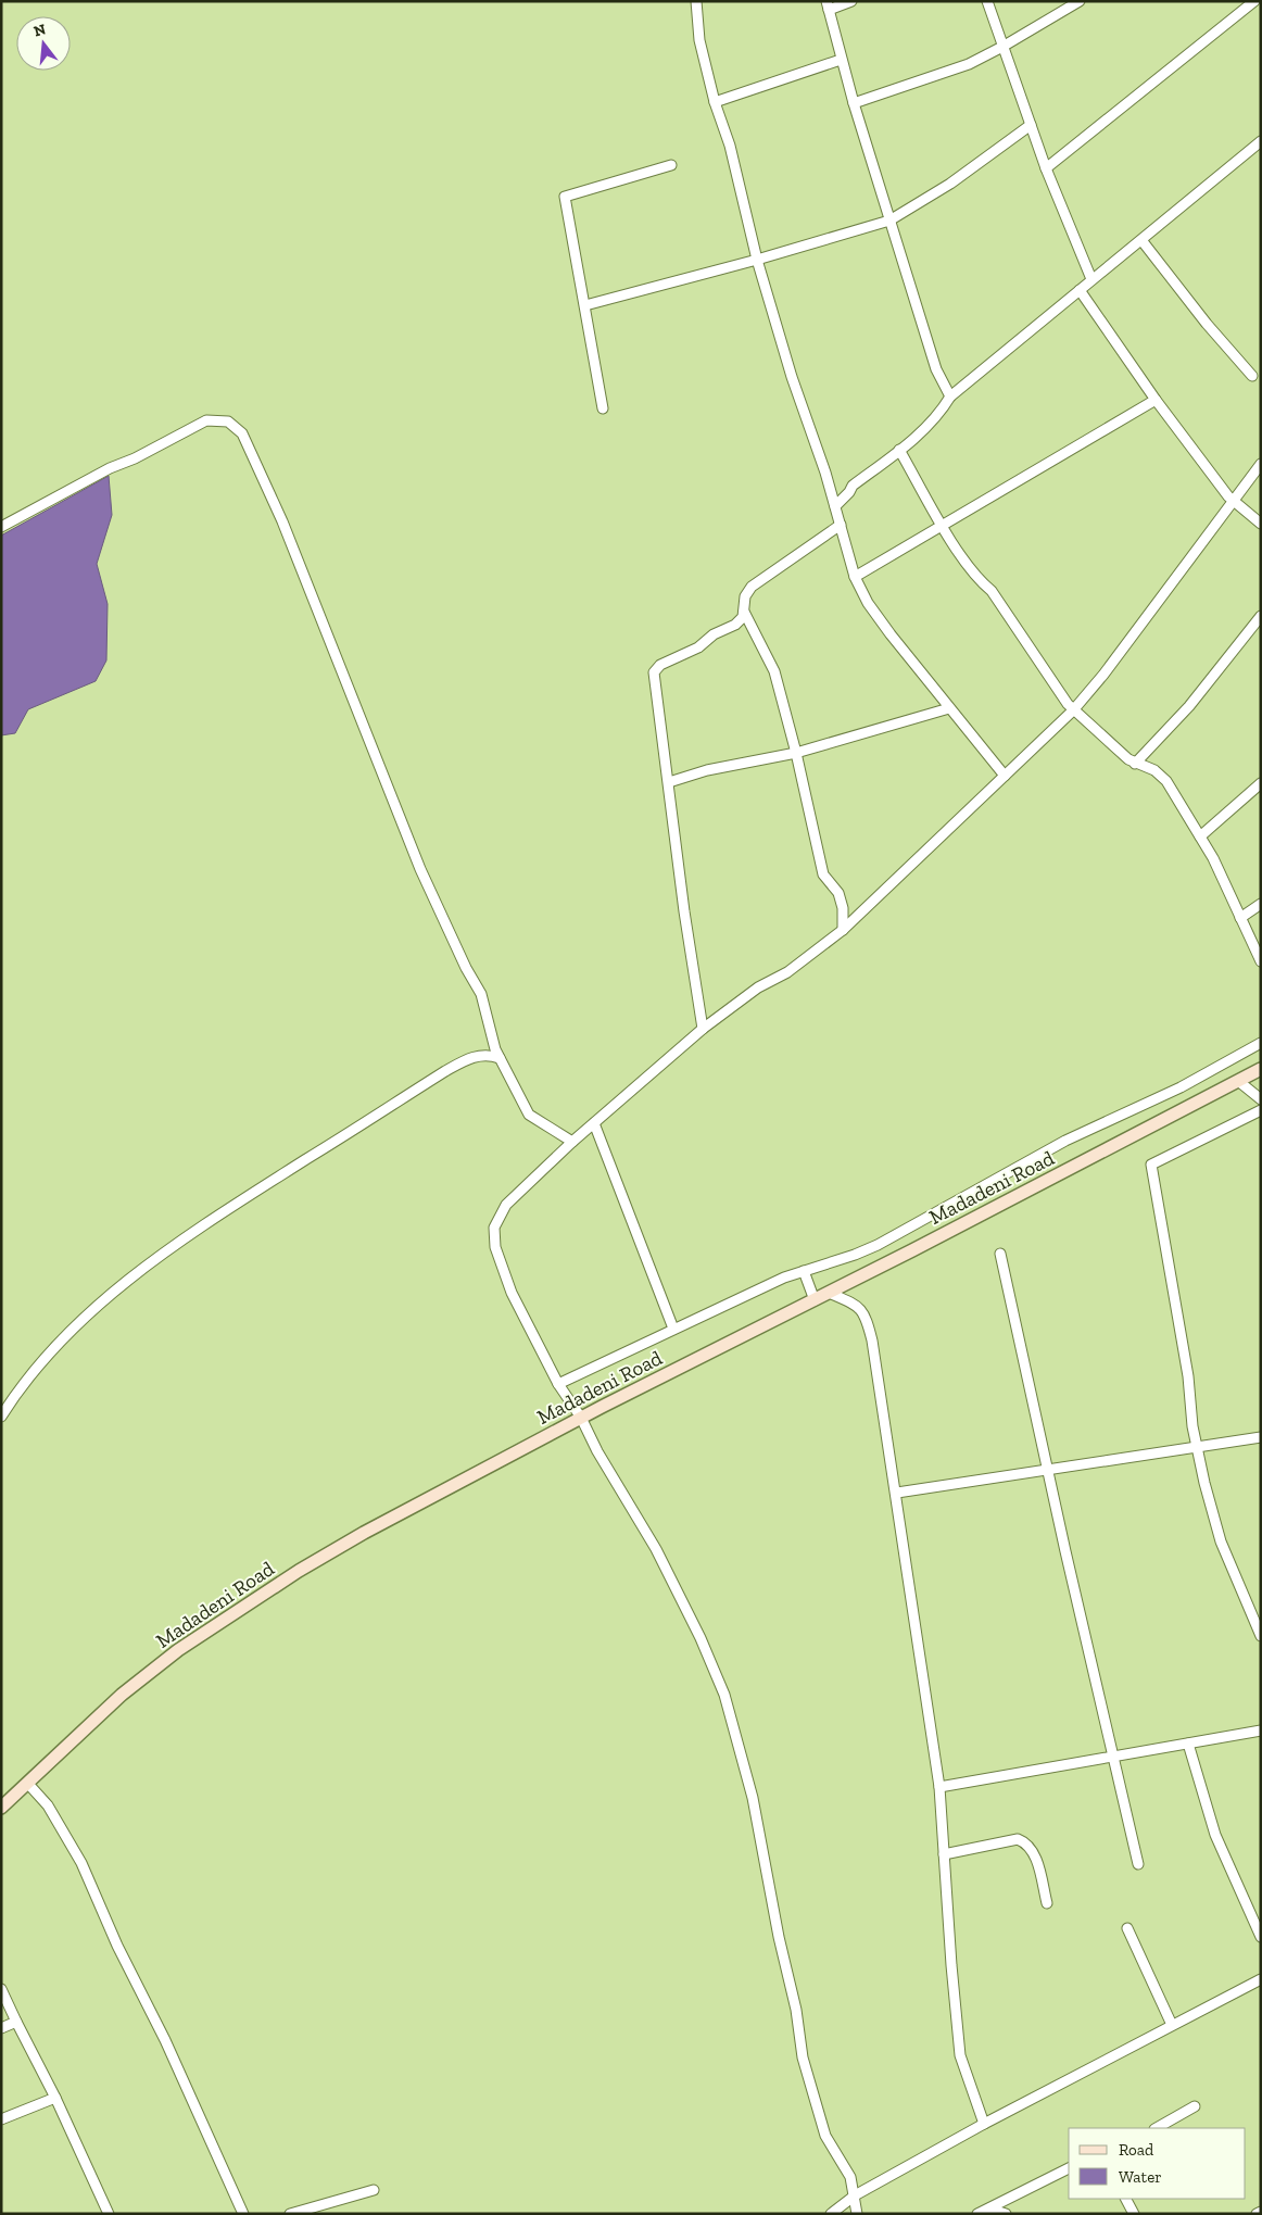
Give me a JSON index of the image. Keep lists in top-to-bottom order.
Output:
{
  "streets": {
    "street": ["Madadeni Road"]
  },
  "legend": ["Road", "Water"],
  "north": "top"
}
